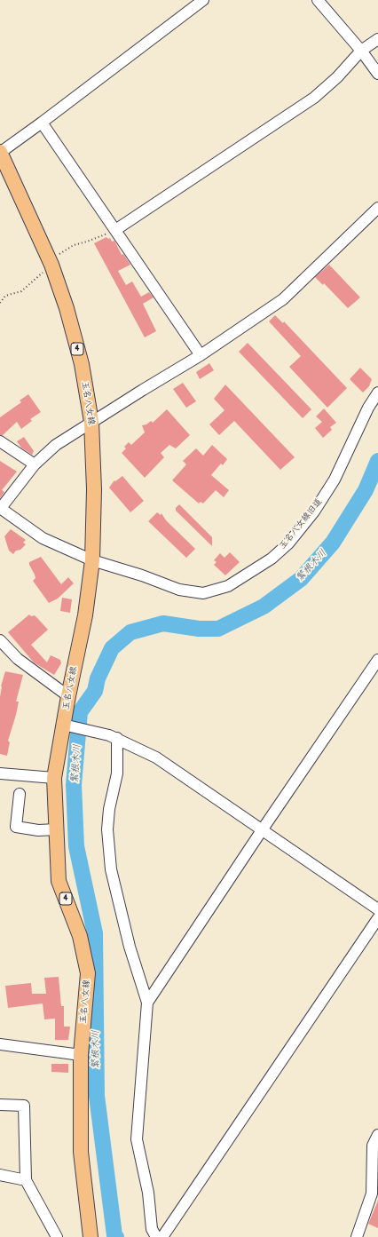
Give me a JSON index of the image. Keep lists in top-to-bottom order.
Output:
{
  "streets": {
    "main road": ["4", "玉名八女線"],
    "street": ["玉名八女線旧道"]
  },
  "crossings": [
    ["玉名八女線", "玉名八女線旧道"]
  ],
  "water": ["繁根木川"]
}
